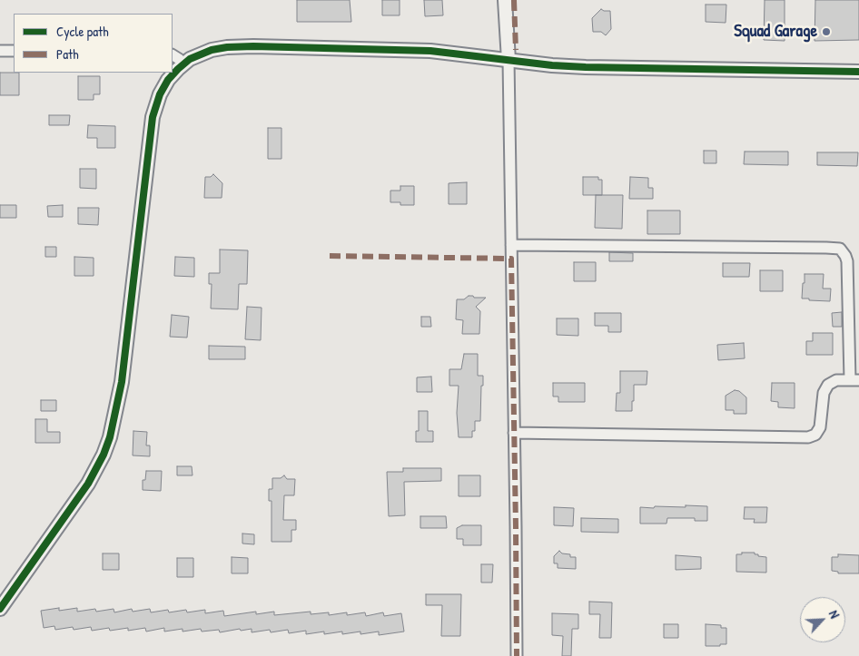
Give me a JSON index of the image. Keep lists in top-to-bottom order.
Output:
{
  "places": ["Squad Garage"],
  "legend": ["Cycle path", "Path"],
  "north": "top right"
}
